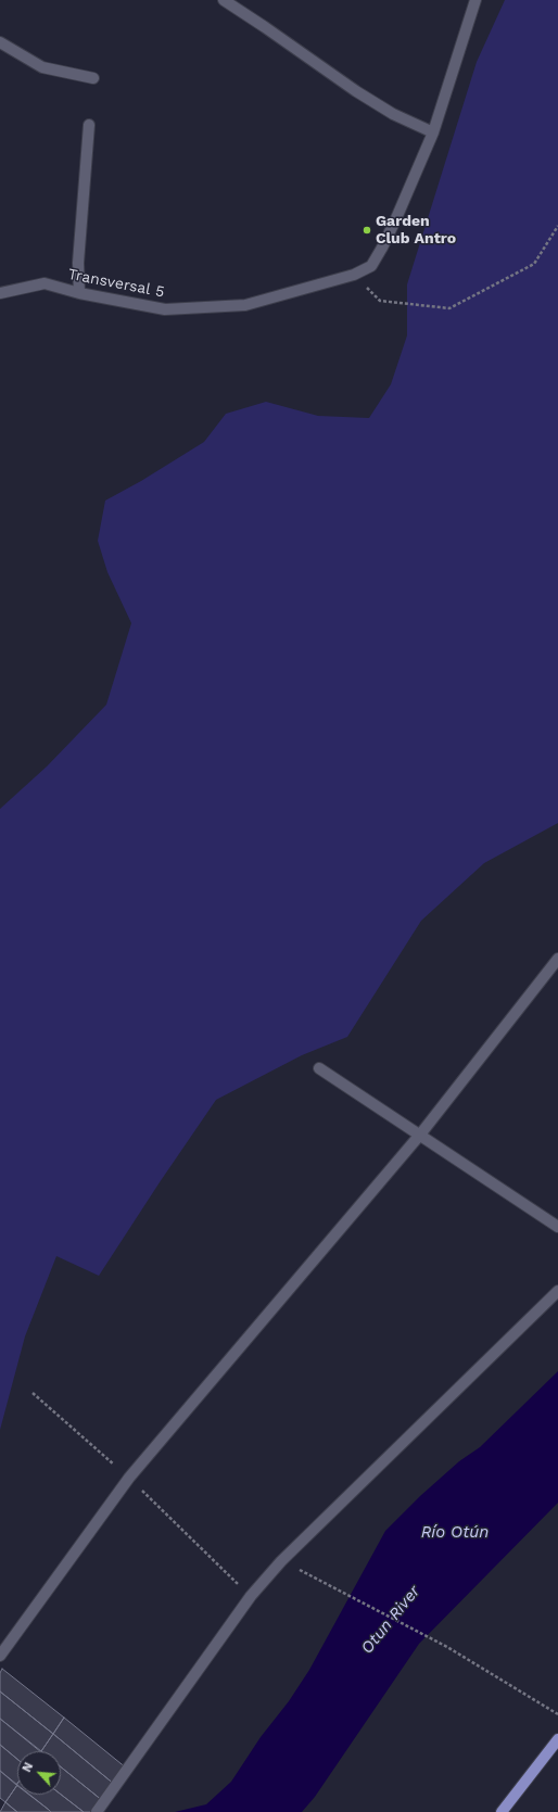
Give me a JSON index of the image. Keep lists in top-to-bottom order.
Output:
{
  "streets": {
    "street": ["Transversal 5"]
  },
  "water": ["Río Otún", "Otun River"],
  "places": ["Garden Club Antro"],
  "north": "top left"
}
